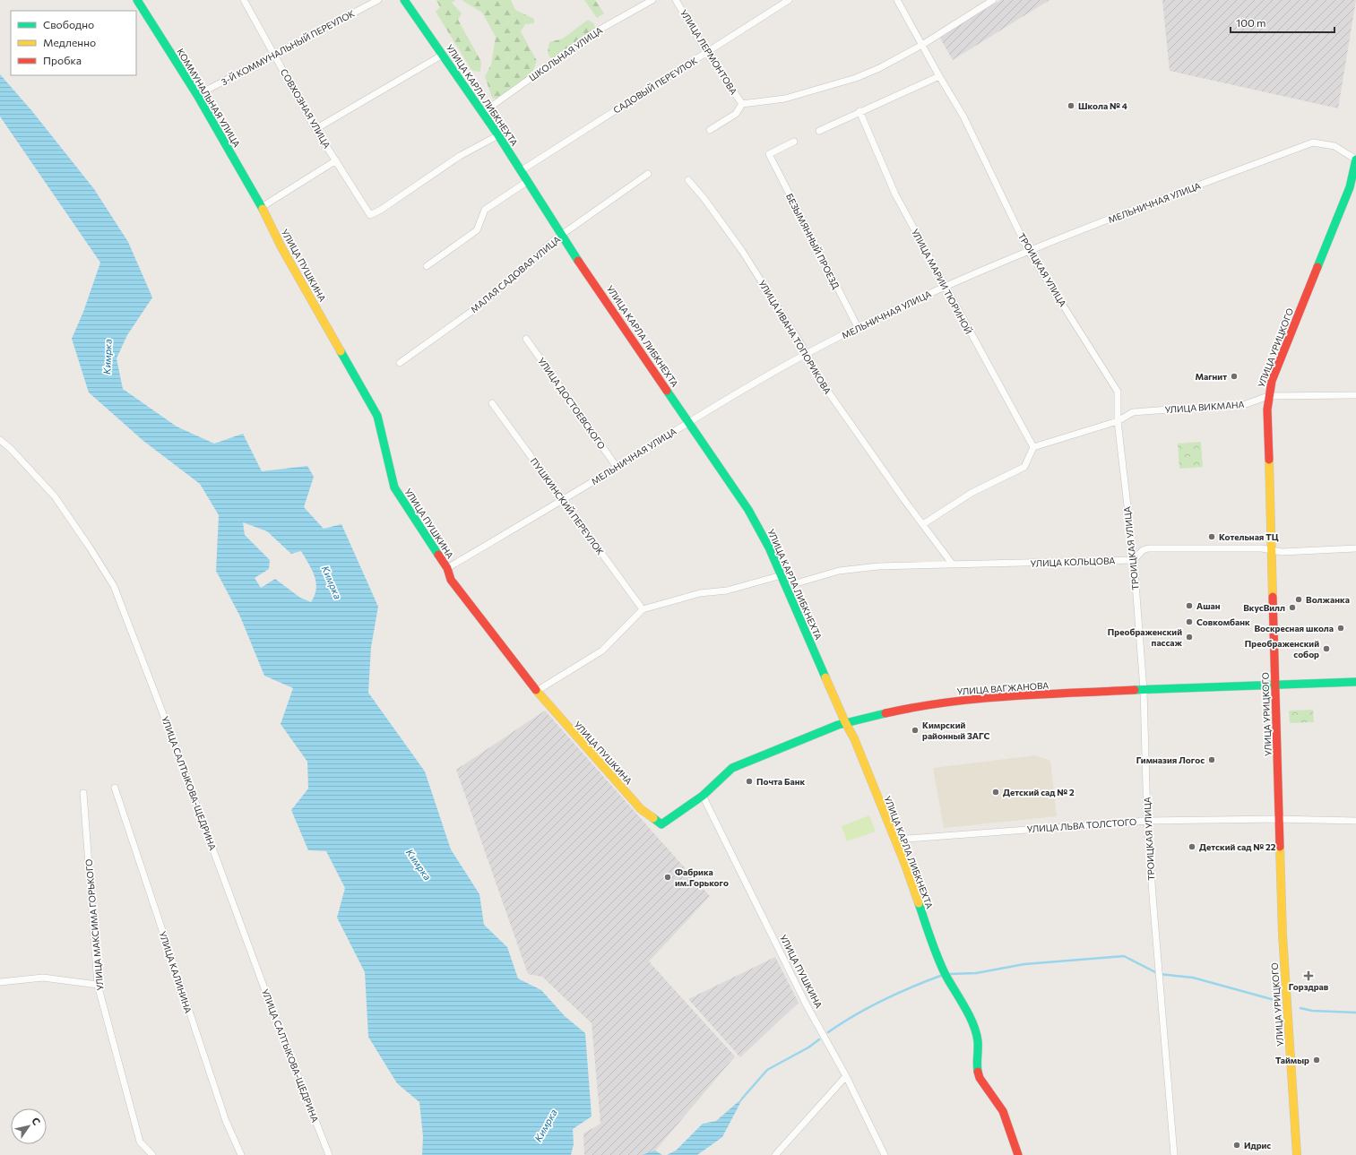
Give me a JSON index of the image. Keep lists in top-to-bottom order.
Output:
{
  "streets": {
    "street": [
      "3-Й КОММУНАЛЬНЫЙ ПЕРЕУЛОК",
      "УЛИЦА ЛЕРМОНТОВА",
      "ШКОЛЬНАЯ УЛИЦА",
      "САДОВЫЙ ПЕРЕУЛОК",
      "УЛИЦА КАРЛА ЛИБКНЕХТА",
      "КОММУНАЛЬНАЯ УЛИЦА",
      "СОВХОЗНАЯ УЛИЦА",
      "МЕЛЬНИЧНАЯ УЛИЦА",
      "БЕЗЫМЯННЫЙ ПРОЕЗД",
      "УЛИЦА ПУШКИНА",
      "ТРОИЦКАЯ УЛИЦА",
      "МАЛАЯ САДОВАЯ УЛИЦА",
      "УЛИЦА МАРИИ ТЮРИНОЙ",
      "УЛИЦА ИВАНА ТОПОРИКОВА",
      "УЛИЦА УРИЦКОГО",
      "УЛИЦА ДОСТОЕВСКОГО",
      "УЛИЦА ВИКМАНА",
      "ПУШКИНСКИЙ ПЕРЕУЛОК",
      "УЛИЦА КОЛЬЦОВА",
      "УЛИЦА ВАГЖАНОВА",
      "УЛИЦА САЛТЫКОВА-ЩЕДРИНА",
      "УЛИЦА ЛЬВА ТОЛСТОГО",
      "УЛИЦА МАКСИМА ГОРЬКОГО",
      "УЛИЦА КАЛИНИНА"
    ]
  },
  "crossings": [
    ["3-Й КОММУНАЛЬНЫЙ ПЕРЕУЛОК", "КОММУНАЛЬНАЯ УЛИЦА"],
    ["3-Й КОММУНАЛЬНЫЙ ПЕРЕУЛОК", "СОВХОЗНАЯ УЛИЦА"],
    ["УЛИЦА ЛЕРМОНТОВА", "САДОВЫЙ ПЕРЕУЛОК"],
    ["ШКОЛЬНАЯ УЛИЦА", "УЛИЦА КАРЛА ЛИБКНЕХТА"],
    ["САДОВЫЙ ПЕРЕУЛОК", "УЛИЦА КАРЛА ЛИБКНЕХТА"],
    ["УЛИЦА КАРЛА ЛИБКНЕХТА", "СОВХОЗНАЯ УЛИЦА"],
    ["УЛИЦА КАРЛА ЛИБКНЕХТА", "МЕЛЬНИЧНАЯ УЛИЦА"],
    ["УЛИЦА КАРЛА ЛИБКНЕХТА", "МАЛАЯ САДОВАЯ УЛИЦА"],
    ["УЛИЦА КАРЛА ЛИБКНЕХТА", "УЛИЦА КОЛЬЦОВА"],
    ["УЛИЦА КАРЛА ЛИБКНЕХТА", "УЛИЦА ВАГЖАНОВА"],
    ["УЛИЦА КАРЛА ЛИБКНЕХТА", "УЛИЦА ЛЬВА ТОЛСТОГО"],
    ["КОММУНАЛЬНАЯ УЛИЦА", "УЛИЦА ПУШКИНА"],
    ["МЕЛЬНИЧНАЯ УЛИЦА", "БЕЗЫМЯННЫЙ ПРОЕЗД"],
    ["МЕЛЬНИЧНАЯ УЛИЦА", "УЛИЦА ПУШКИНА"],
    ["МЕЛЬНИЧНАЯ УЛИЦА", "ТРОИЦКАЯ УЛИЦА"],
    ["МЕЛЬНИЧНАЯ УЛИЦА", "УЛИЦА МАРИИ ТЮРИНОЙ"],
    ["МЕЛЬНИЧНАЯ УЛИЦА", "УЛИЦА ИВАНА ТОПОРИКОВА"],
    ["МЕЛЬНИЧНАЯ УЛИЦА", "УЛИЦА УРИЦКОГО"],
    ["МЕЛЬНИЧНАЯ УЛИЦА", "УЛИЦА ДОСТОЕВСКОГО"],
    ["МЕЛЬНИЧНАЯ УЛИЦА", "ПУШКИНСКИЙ ПЕРЕУЛОК"],
    ["УЛИЦА ПУШКИНА", "УЛИЦА ВАГЖАНОВА"],
    ["ТРОИЦКАЯ УЛИЦА", "УЛИЦА ВИКМАНА"],
    ["ТРОИЦКАЯ УЛИЦА", "УЛИЦА КОЛЬЦОВА"],
    ["ТРОИЦКАЯ УЛИЦА", "УЛИЦА ВАГЖАНОВА"],
    ["ТРОИЦКАЯ УЛИЦА", "УЛИЦА ЛЬВА ТОЛСТОГО"],
    ["УЛИЦА МАРИИ ТЮРИНОЙ", "УЛИЦА ВИКМАНА"],
    ["УЛИЦА ИВАНА ТОПОРИКОВА", "УЛИЦА КОЛЬЦОВА"],
    ["УЛИЦА УРИЦКОГО", "УЛИЦА ВИКМАНА"],
    ["УЛИЦА УРИЦКОГО", "УЛИЦА ВАГЖАНОВА"],
    ["УЛИЦА УРИЦКОГО", "УЛИЦА ЛЬВА ТОЛСТОГО"]
  ],
  "water": ["Кимрка"],
  "places": {
    "other": [
      "Школа № 4",
      "Магнит",
      "Котельная ТЦ",
      "Волжанка",
      "Ашан",
      "ВкусВилл",
      "Совкомбанк",
      "Воскресная школа",
      "Преображенский пассаж",
      "Преображенский собор",
      "Кимрский районный ЗАГС",
      "Гимназия Логос",
      "Почта Банк",
      "Детский сад № 2",
      "Детский сад № 22",
      "Фабрика им.Горького",
      "Таймыр",
      "Идрис"
    ],
    "health": ["Горздрав"]
  },
  "legend": ["Свободно", "Медленно", "Пробка"],
  "scale_bar": "100 m",
  "north": "top right"
}
